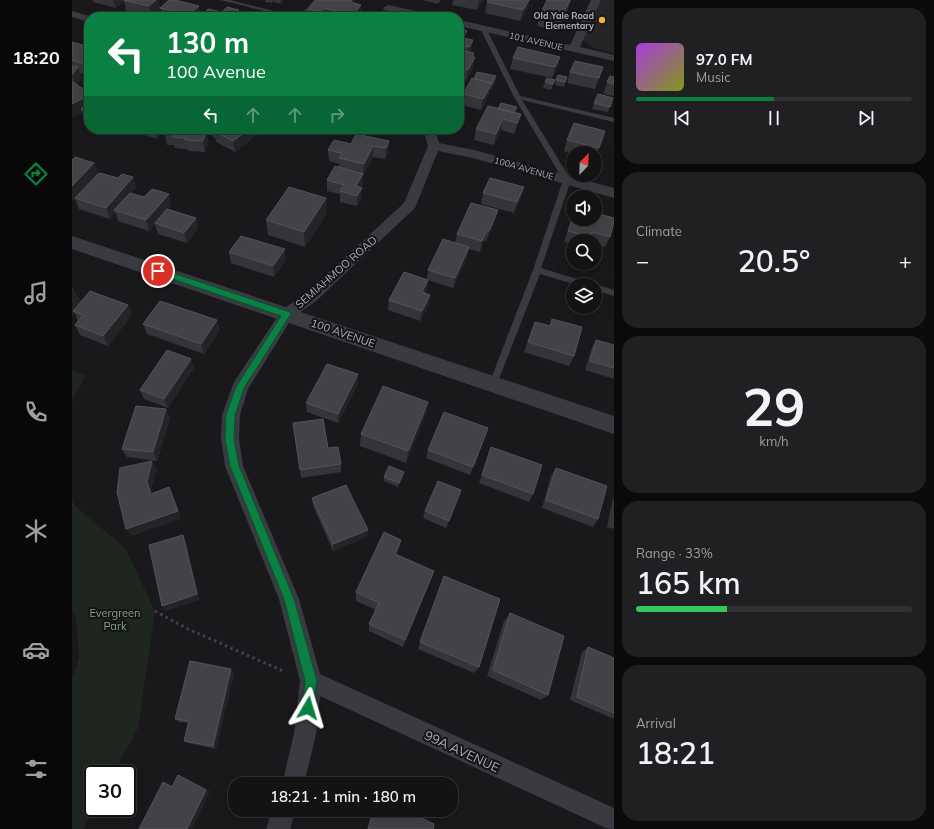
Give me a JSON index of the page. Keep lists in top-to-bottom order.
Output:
{
  "streets": {
    "street": [
      "101 AVENUE",
      "100A AVENUE",
      "SEMIAHMOO ROAD",
      "100 AVENUE",
      "99A AVENUE"
    ]
  },
  "crossings": [
    ["100A AVENUE", "SEMIAHMOO ROAD"],
    ["SEMIAHMOO ROAD", "100 AVENUE"],
    ["SEMIAHMOO ROAD", "99A AVENUE"]
  ],
  "parks": ["Evergreen Park"],
  "places": ["Old Yale Road Elementary"],
  "north": "top right",
  "page": {
    "tabs": "18:20",
    "turn": ["130 m", "100 Avenue"],
    "song": ["97.0 FM", "Music"],
    "tile": [
      "Climate",
      ["29", "km/h"],
      ["Range · 33%", "165 km"],
      ["Arrival", "18:21"]
    ],
    "heat": ["−", "20.5°", "+"],
    "limit": "30",
    "trip": "18:21 · 1 min · 180 m"
  }
}
